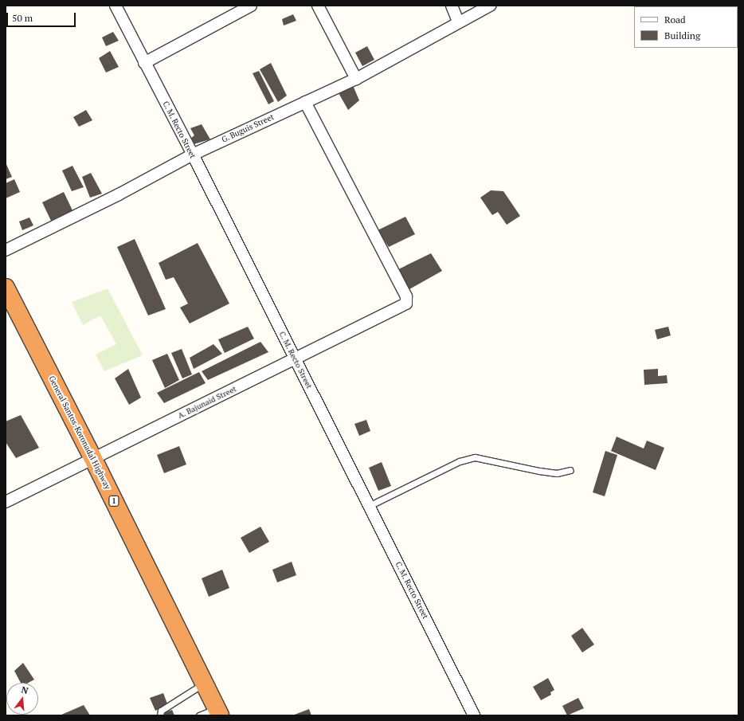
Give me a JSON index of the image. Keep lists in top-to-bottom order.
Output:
{
  "streets": {
    "highway": ["General Santos-Koronadal Highway", "1"],
    "street": ["G. Buguis Street", "C. M. Recto Street", "A. Bajunaid Street"]
  },
  "crossings": [
    ["G. Buguis Street", "C. M. Recto Street"],
    ["G. Buguis Street", "A. Bajunaid Street"],
    ["C. M. Recto Street", "A. Bajunaid Street"],
    ["A. Bajunaid Street", "General Santos-Koronadal Highway"]
  ],
  "legend": ["Road", "Building"],
  "scale_bar": "50 m",
  "north": "top"
}
